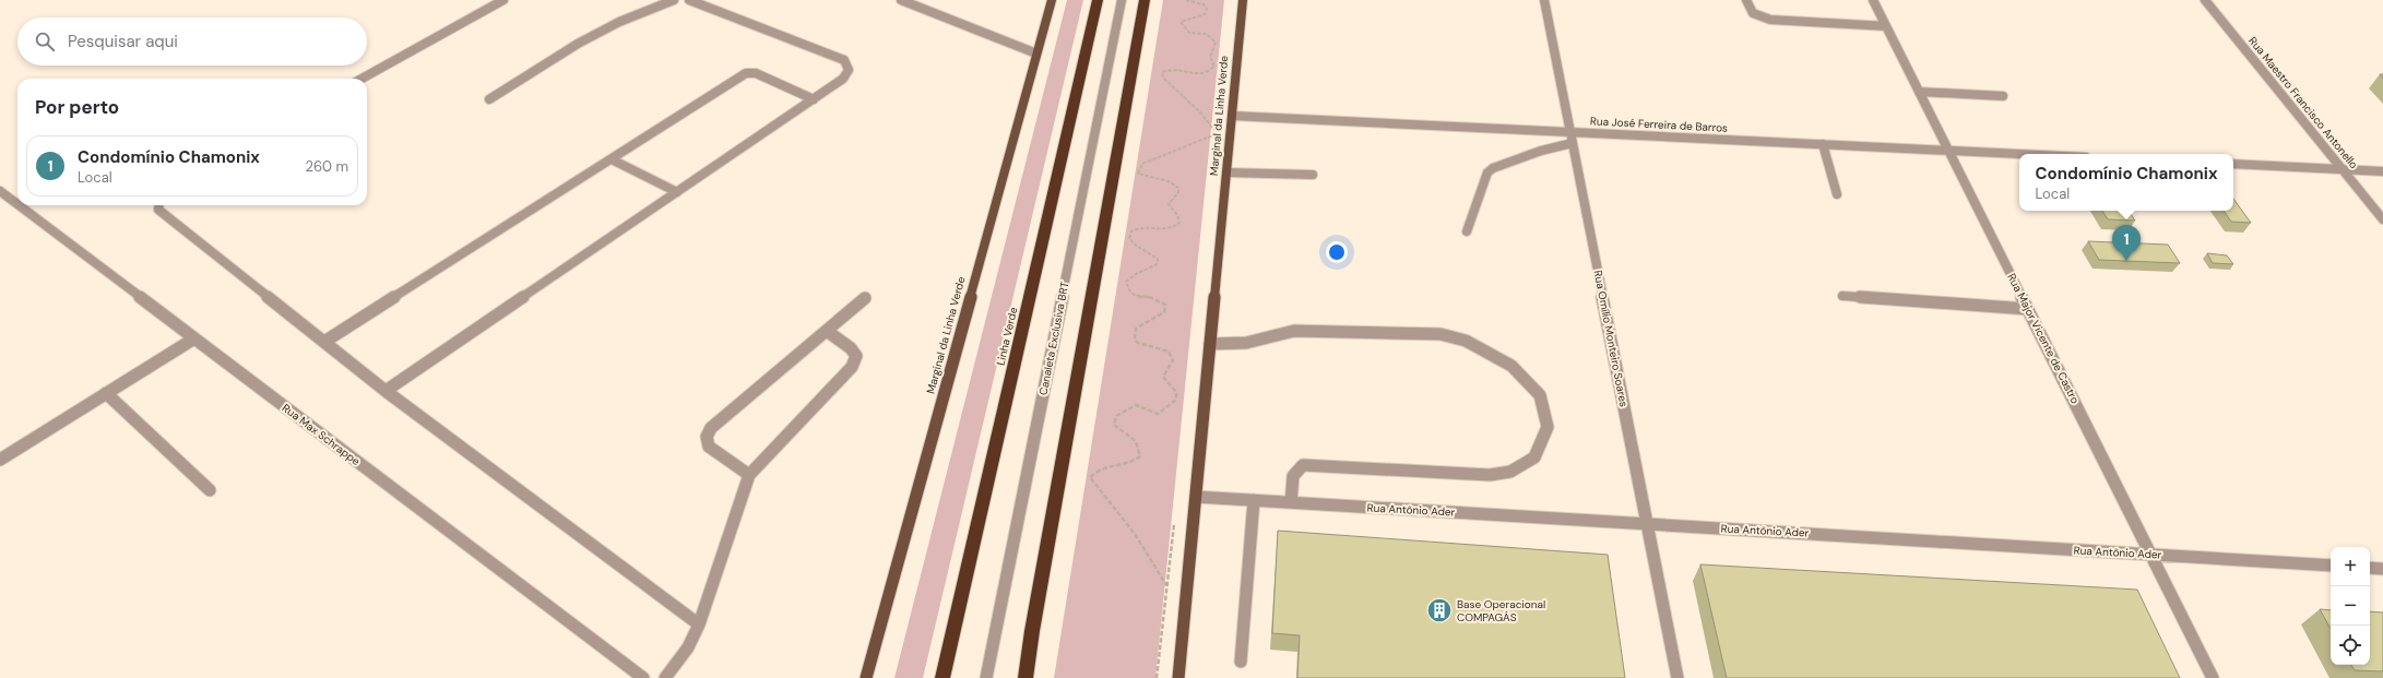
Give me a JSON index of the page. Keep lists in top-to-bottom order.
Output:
{
  "streets": {
    "highway": ["Linha Verde"],
    "main road": ["Marginal da Linha Verde"],
    "street": [
      "Rua Maestro Francisco Antonello",
      "Rua José Ferreira de Barros",
      "Canaleta Exclusiva BRT",
      "Rua Omílio Monteiro Soares",
      "Rua Major Vicente de Castro",
      "Rua Max Schrappe",
      "Rua Antônio Ader"
    ]
  },
  "crossings": [
    ["Marginal da Linha Verde", "Rua José Ferreira de Barros"],
    ["Marginal da Linha Verde", "Rua Antônio Ader"],
    ["Rua José Ferreira de Barros", "Rua Omílio Monteiro Soares"],
    ["Rua José Ferreira de Barros", "Rua Major Vicente de Castro"],
    ["Rua Omílio Monteiro Soares", "Rua Antônio Ader"],
    ["Rua Major Vicente de Castro", "Rua Antônio Ader"]
  ],
  "places": {
    "building": ["Base Operacional COMPAGÁS"]
  },
  "page": {
    "search": "Pesquisar aqui",
    "heading": "Por perto",
    "list": [
      {
        "mark": "1",
        "name": "Condomínio Chamonix",
        "note": "Local",
        "value": "260 m"
      }
    ],
    "popup": ["Condomínio Chamonix", "Local"],
    "pins": "1",
    "map_buttons": ["+", "−"]
  }
}
